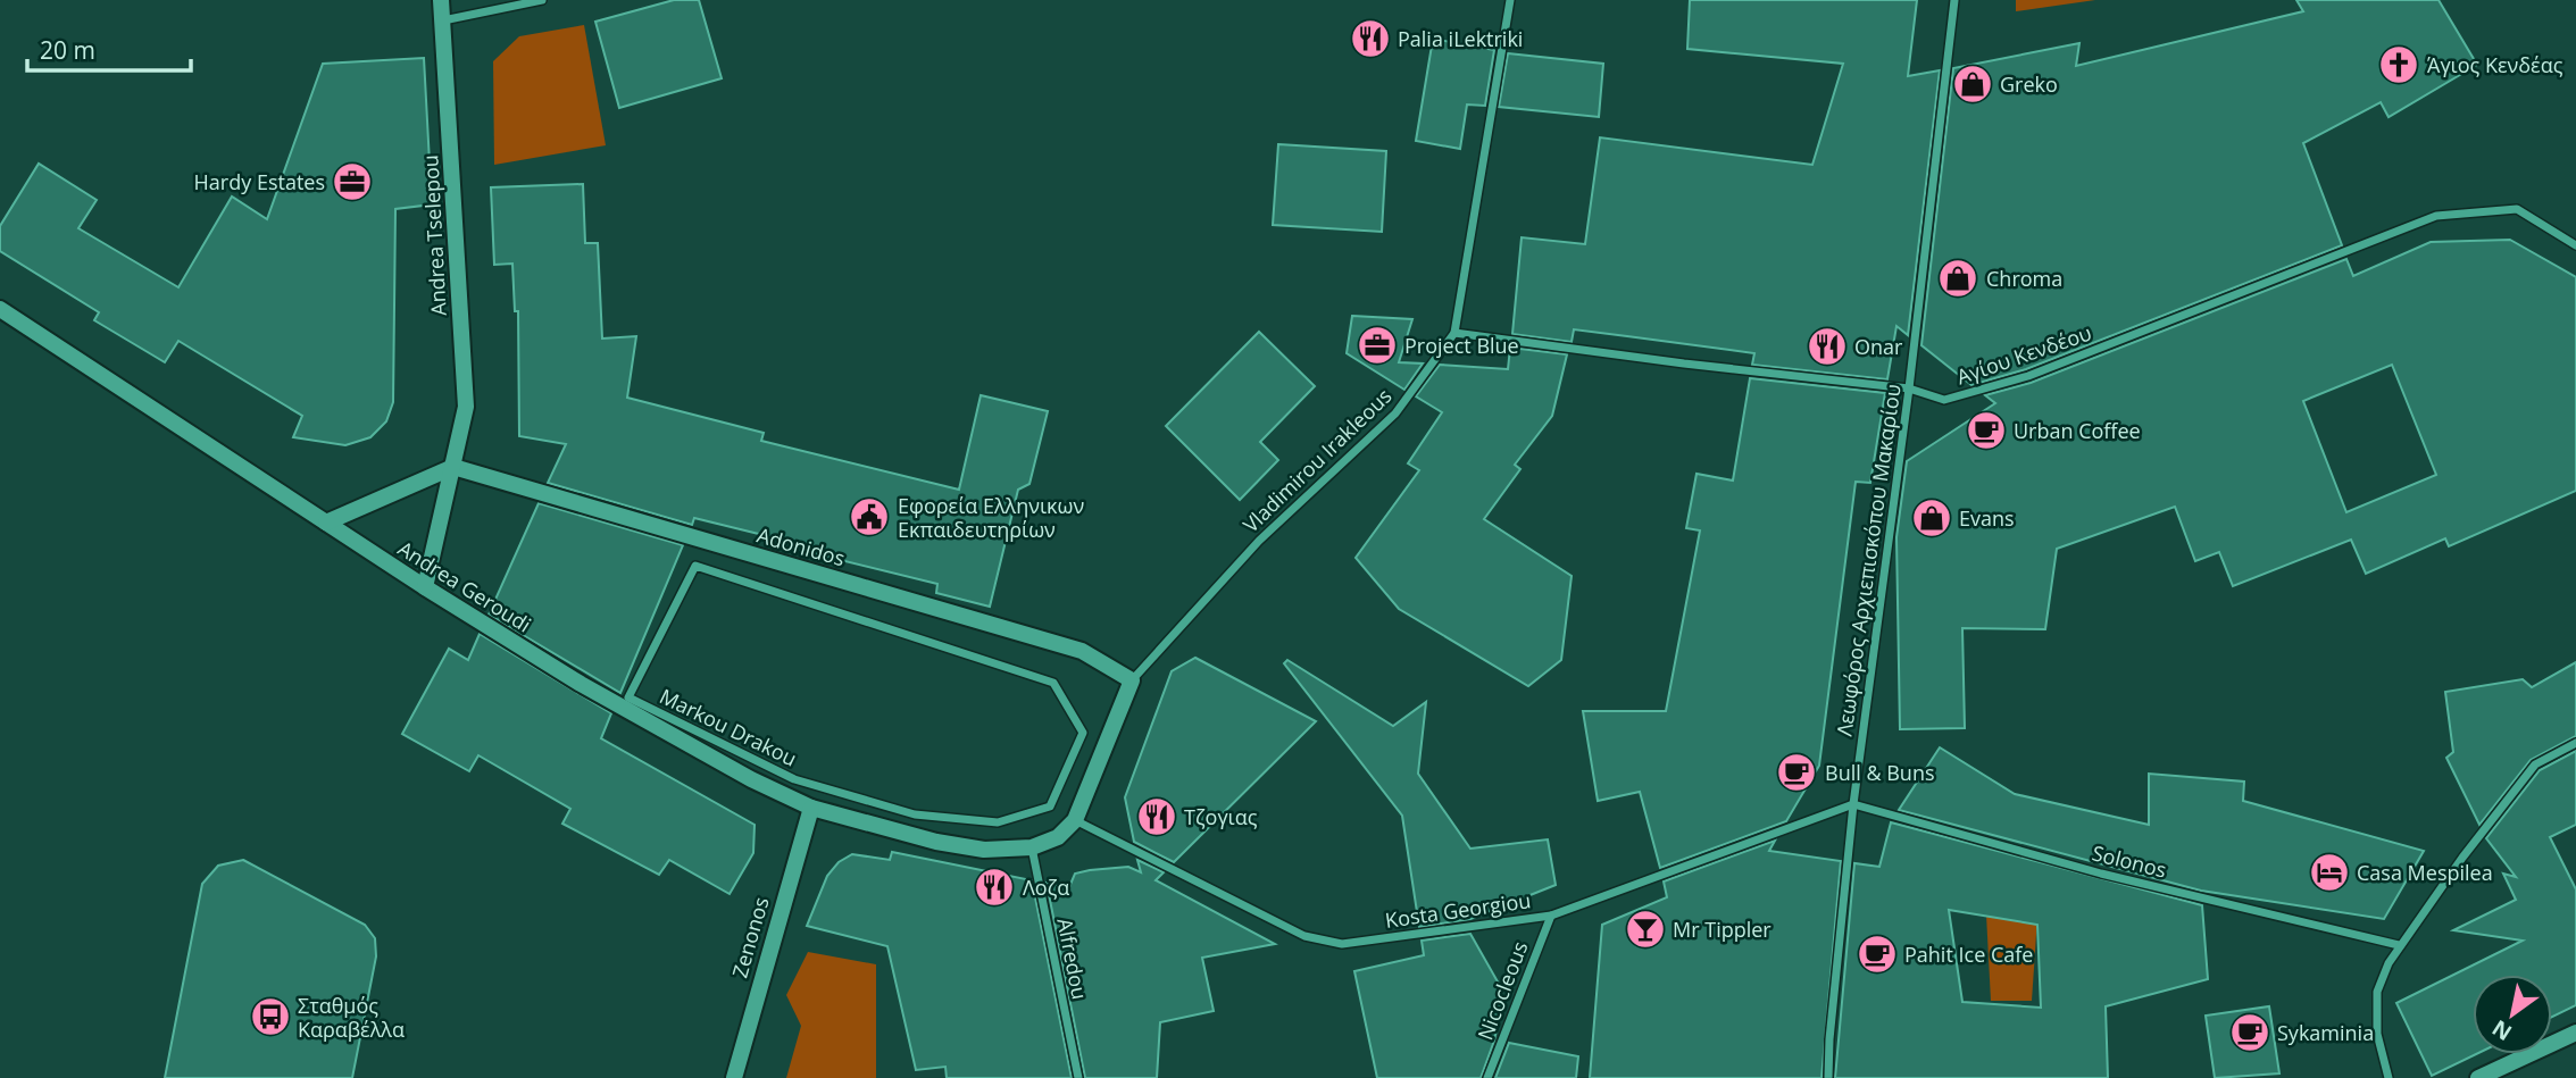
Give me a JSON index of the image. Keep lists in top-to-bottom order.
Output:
{
  "streets": {
    "street": [
      "Andrea Tselepou",
      "Αγίου Κενδέου",
      "Vladimirou Irakleous",
      "Adonidos",
      "Λεωφόρος Αρχιεπισκόπου Μακαρίου",
      "Andrea Geroudi",
      "Markou Drakou",
      "Solonos",
      "Kosta Georgiou",
      "Zenonos",
      "Alfredou",
      "Nicocleous"
    ]
  },
  "crossings": [
    ["Andrea Tselepou", "Adonidos"],
    ["Andrea Tselepou", "Andrea Geroudi"],
    ["Αγίου Κενδέου", "Vladimirou Irakleous"],
    ["Αγίου Κενδέου", "Λεωφόρος Αρχιεπισκόπου Μακαρίου"],
    ["Vladimirou Irakleous", "Adonidos"],
    ["Λεωφόρος Αρχιεπισκόπου Μακαρίου", "Solonos"],
    ["Λεωφόρος Αρχιεπισκόπου Μακαρίου", "Kosta Georgiou"],
    ["Andrea Geroudi", "Zenonos"],
    ["Andrea Geroudi", "Alfredou"],
    ["Solonos", "Kosta Georgiou"],
    ["Kosta Georgiou", "Nicocleous"]
  ],
  "places": {
    "restaurant": [
      "Palia iLektriki",
      "Onar",
      "Τζογιας",
      "Λοζα"
    ],
    "church": ["Άγιος Κενδέας"],
    "shop": ["Greko", "Chroma", "Evans"],
    "office": ["Hardy Estates", "Project Blue"],
    "cafe": [
      "Urban Coffee",
      "Bull & Buns",
      "Pahit Ice Cafe",
      "Sykaminia"
    ],
    "public building": ["Εφορεία Ελληνικων Εκπαιδευτηρίων"],
    "hotel": ["Casa Mespilea"],
    "bar": ["Mr Tippler"],
    "bus stop": ["Σταθμός Καραβέλλα"]
  },
  "scale_bar": "20 m",
  "north": "bottom left"
}
